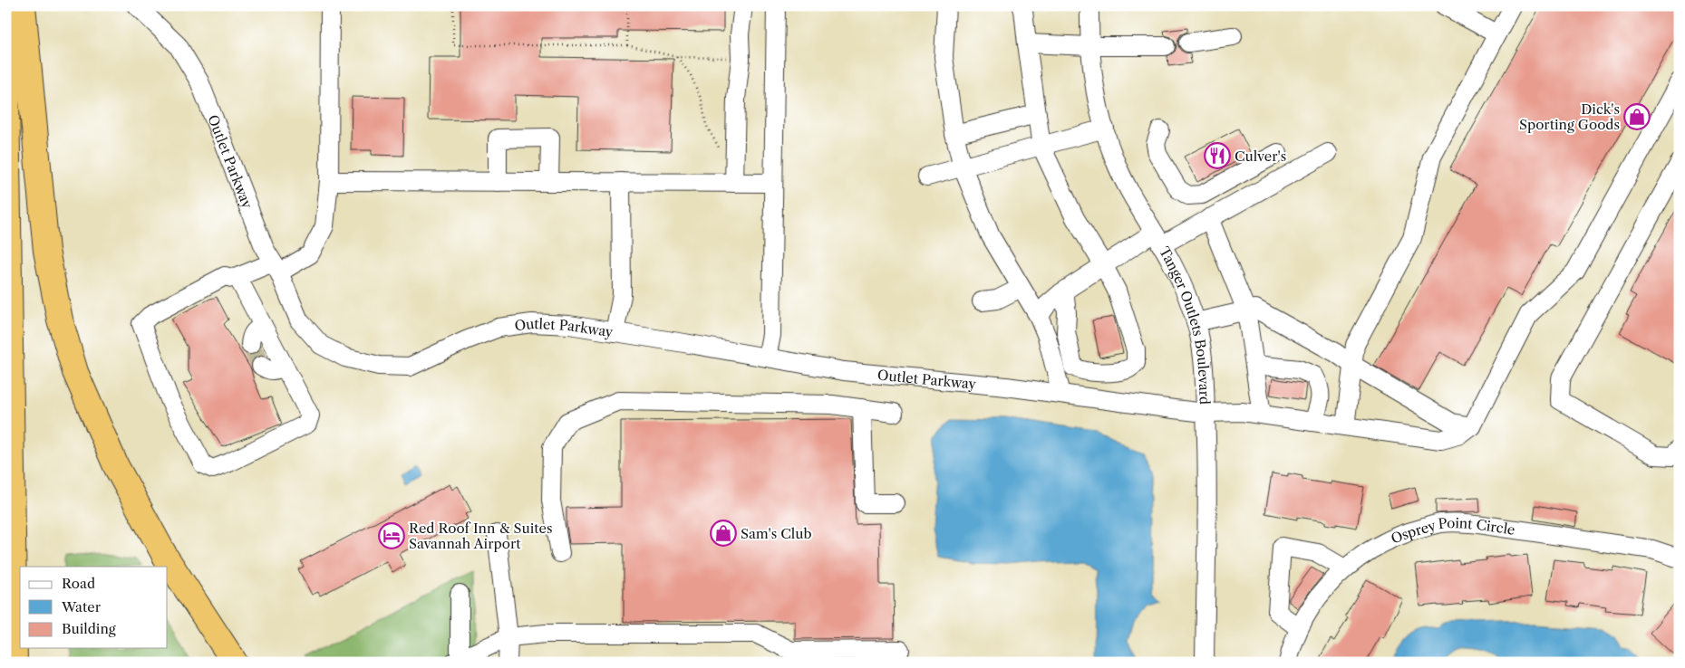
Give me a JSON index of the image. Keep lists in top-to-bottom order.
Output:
{
  "streets": {
    "street": ["Outlet Parkway", "Tanger Outlets Boulevard", "Osprey Point Circle"]
  },
  "crossings": [
    ["Outlet Parkway", "Tanger Outlets Boulevard"]
  ],
  "places": {
    "shop": ["Dick's Sporting Goods", "Sam's Club"],
    "restaurant": ["Culver's"],
    "hotel": ["Red Roof Inn & Suites Savannah Airport"]
  },
  "legend": ["Road", "Water", "Building"]
}
